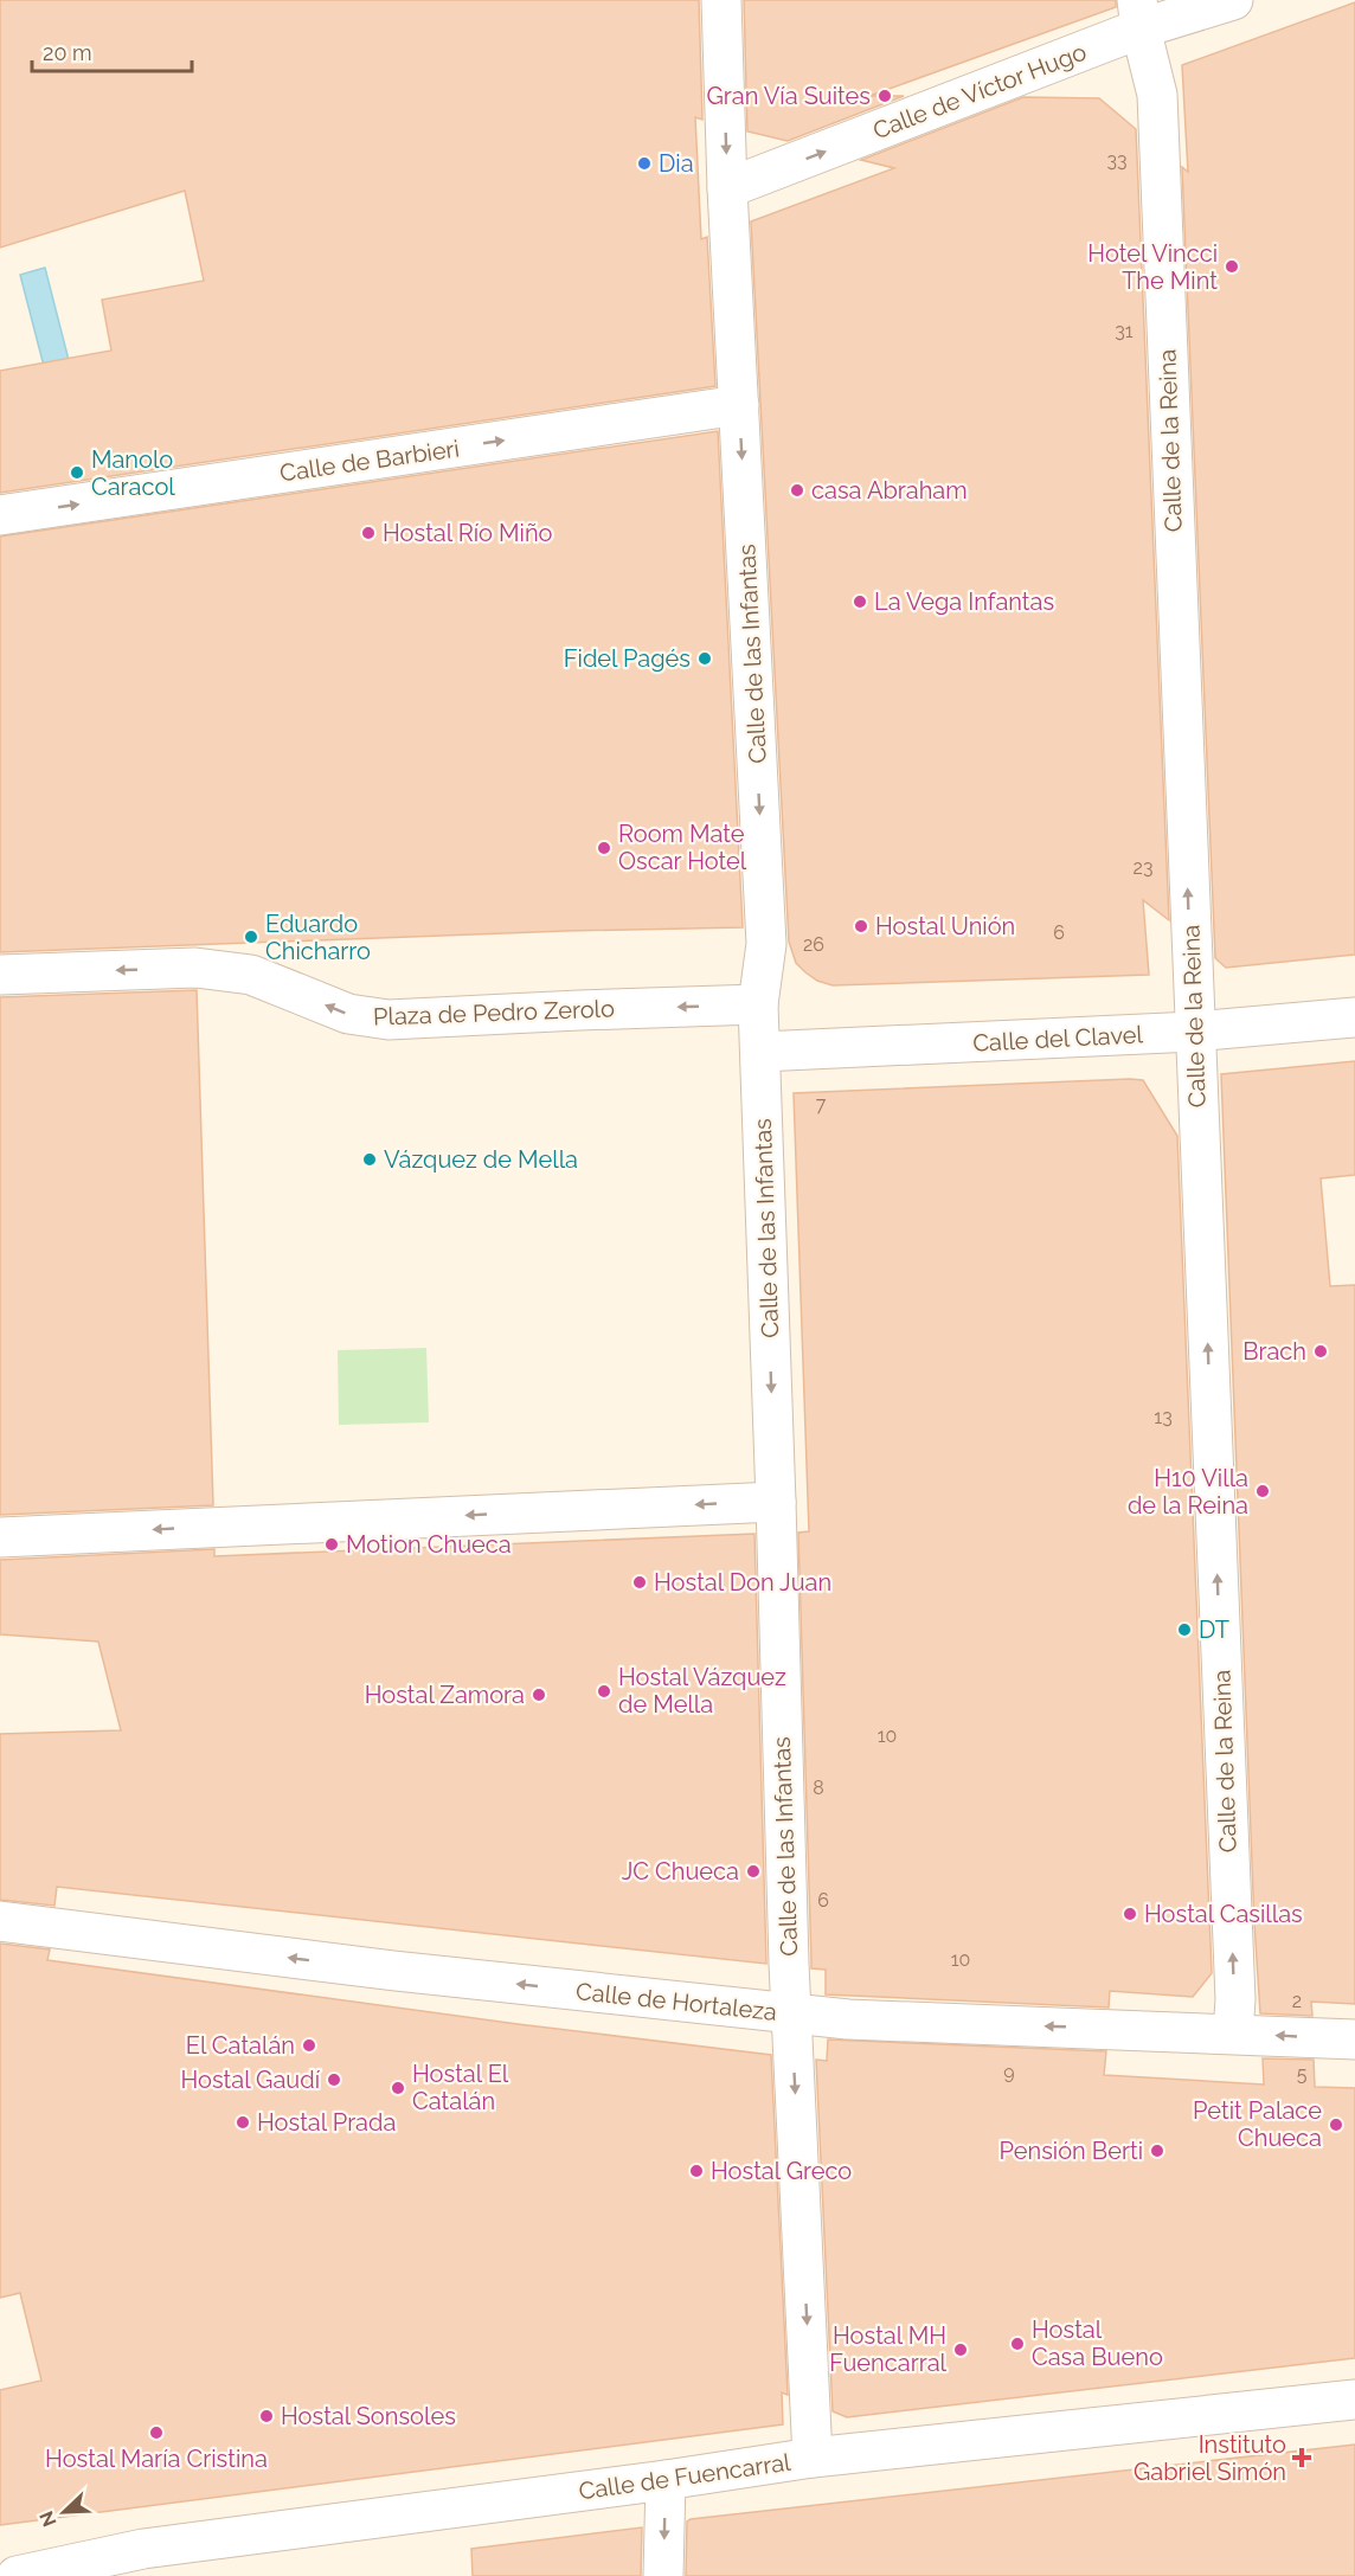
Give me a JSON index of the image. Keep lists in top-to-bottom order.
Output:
{
  "streets": {
    "street": [
      "Calle de Víctor Hugo",
      "Calle de la Reina",
      "Calle de Barbieri",
      "Calle de las Infantas",
      "Plaza de Pedro Zerolo",
      "Calle del Clavel",
      "Calle de Hortaleza",
      "Calle de Fuencarral"
    ]
  },
  "crossings": [
    ["Calle de Víctor Hugo", "Calle de la Reina"],
    ["Calle de Víctor Hugo", "Calle de las Infantas"],
    ["Calle de la Reina", "Calle del Clavel"],
    ["Calle de la Reina", "Calle de Hortaleza"],
    ["Calle de Barbieri", "Calle de las Infantas"],
    ["Calle de las Infantas", "Plaza de Pedro Zerolo"],
    ["Calle de las Infantas", "Calle del Clavel"],
    ["Calle de las Infantas", "Calle de Hortaleza"],
    ["Calle de las Infantas", "Calle de Fuencarral"]
  ],
  "one_way": [
    "Calle de Víctor Hugo",
    "Calle de la Reina",
    "Calle de Barbieri",
    "Calle de las Infantas",
    "Plaza de Pedro Zerolo",
    "Calle de Hortaleza"
  ],
  "places": {
    "other": [
      "Gran Vía Suites",
      "Dia",
      "Hotel Vincci The Mint",
      "Manolo Caracol",
      "casa Abraham",
      "Hostal Río Miño",
      "La Vega Infantas",
      "Fidel Pagés",
      "Room Mate Oscar Hotel",
      "Hostal Unión",
      "Eduardo Chicharro",
      "Vázquez de Mella",
      "Brach",
      "H10 Villa de la Reina",
      "Motion Chueca",
      "Hostal Don Juan",
      "DT",
      "Hostal Vázquez de Mella",
      "Hostal Zamora",
      "JC Chueca",
      "Hostal Casillas",
      "El Catalán",
      "Hostal Gaudí",
      "Hostal El Catalán",
      "Hostal Prada",
      "Petit Palace Chueca",
      "Pensión Berti",
      "Hostal Greco",
      "Hostal Casa Bueno",
      "Hostal MH Fuencarral",
      "Hostal Sonsoles",
      "Hostal María Cristina"
    ],
    "health": ["Instituto Gabriel Simón"]
  },
  "house_numbers": [
    "33",
    "31",
    "23",
    "6",
    "26",
    "7",
    "13",
    "10",
    "8",
    "6",
    "10",
    "2",
    "9",
    "5"
  ],
  "scale_bar": "20 m",
  "north": "bottom left"
}
